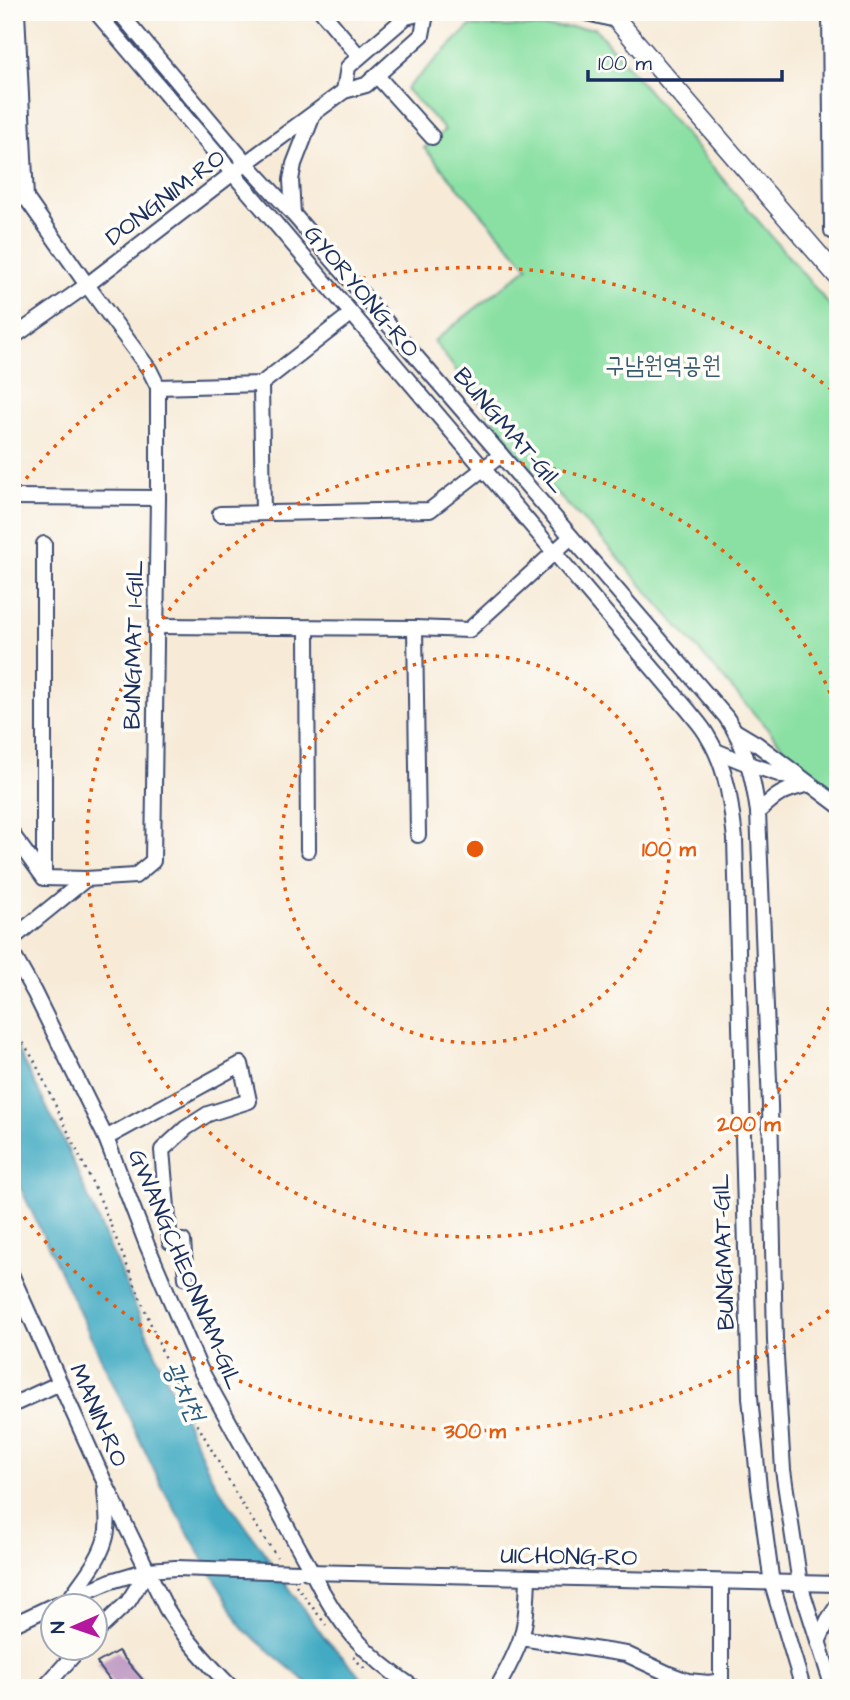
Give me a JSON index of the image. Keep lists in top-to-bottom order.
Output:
{
  "streets": {
    "street": [
      "DONGNIM-RO",
      "GYORYONG-RO",
      "BUNGMAT-GIL",
      "BUNGMAT 1-GIL",
      "GWANGCHEONNAM-GIL",
      "MANIN-RO",
      "UICHONG-RO"
    ]
  },
  "crossings": [
    ["DONGNIM-RO", "GYORYONG-RO"],
    ["DONGNIM-RO", "BUNGMAT-GIL"],
    ["GYORYONG-RO", "BUNGMAT-GIL"],
    ["BUNGMAT-GIL", "UICHONG-RO"],
    ["GWANGCHEONNAM-GIL", "UICHONG-RO"],
    ["MANIN-RO", "UICHONG-RO"]
  ],
  "water": ["광치천"],
  "parks": ["구남원역공원"],
  "scale_bar": "100 m",
  "north": "left",
  "rings": ["100 m", "200 m", "300 m"]
}
